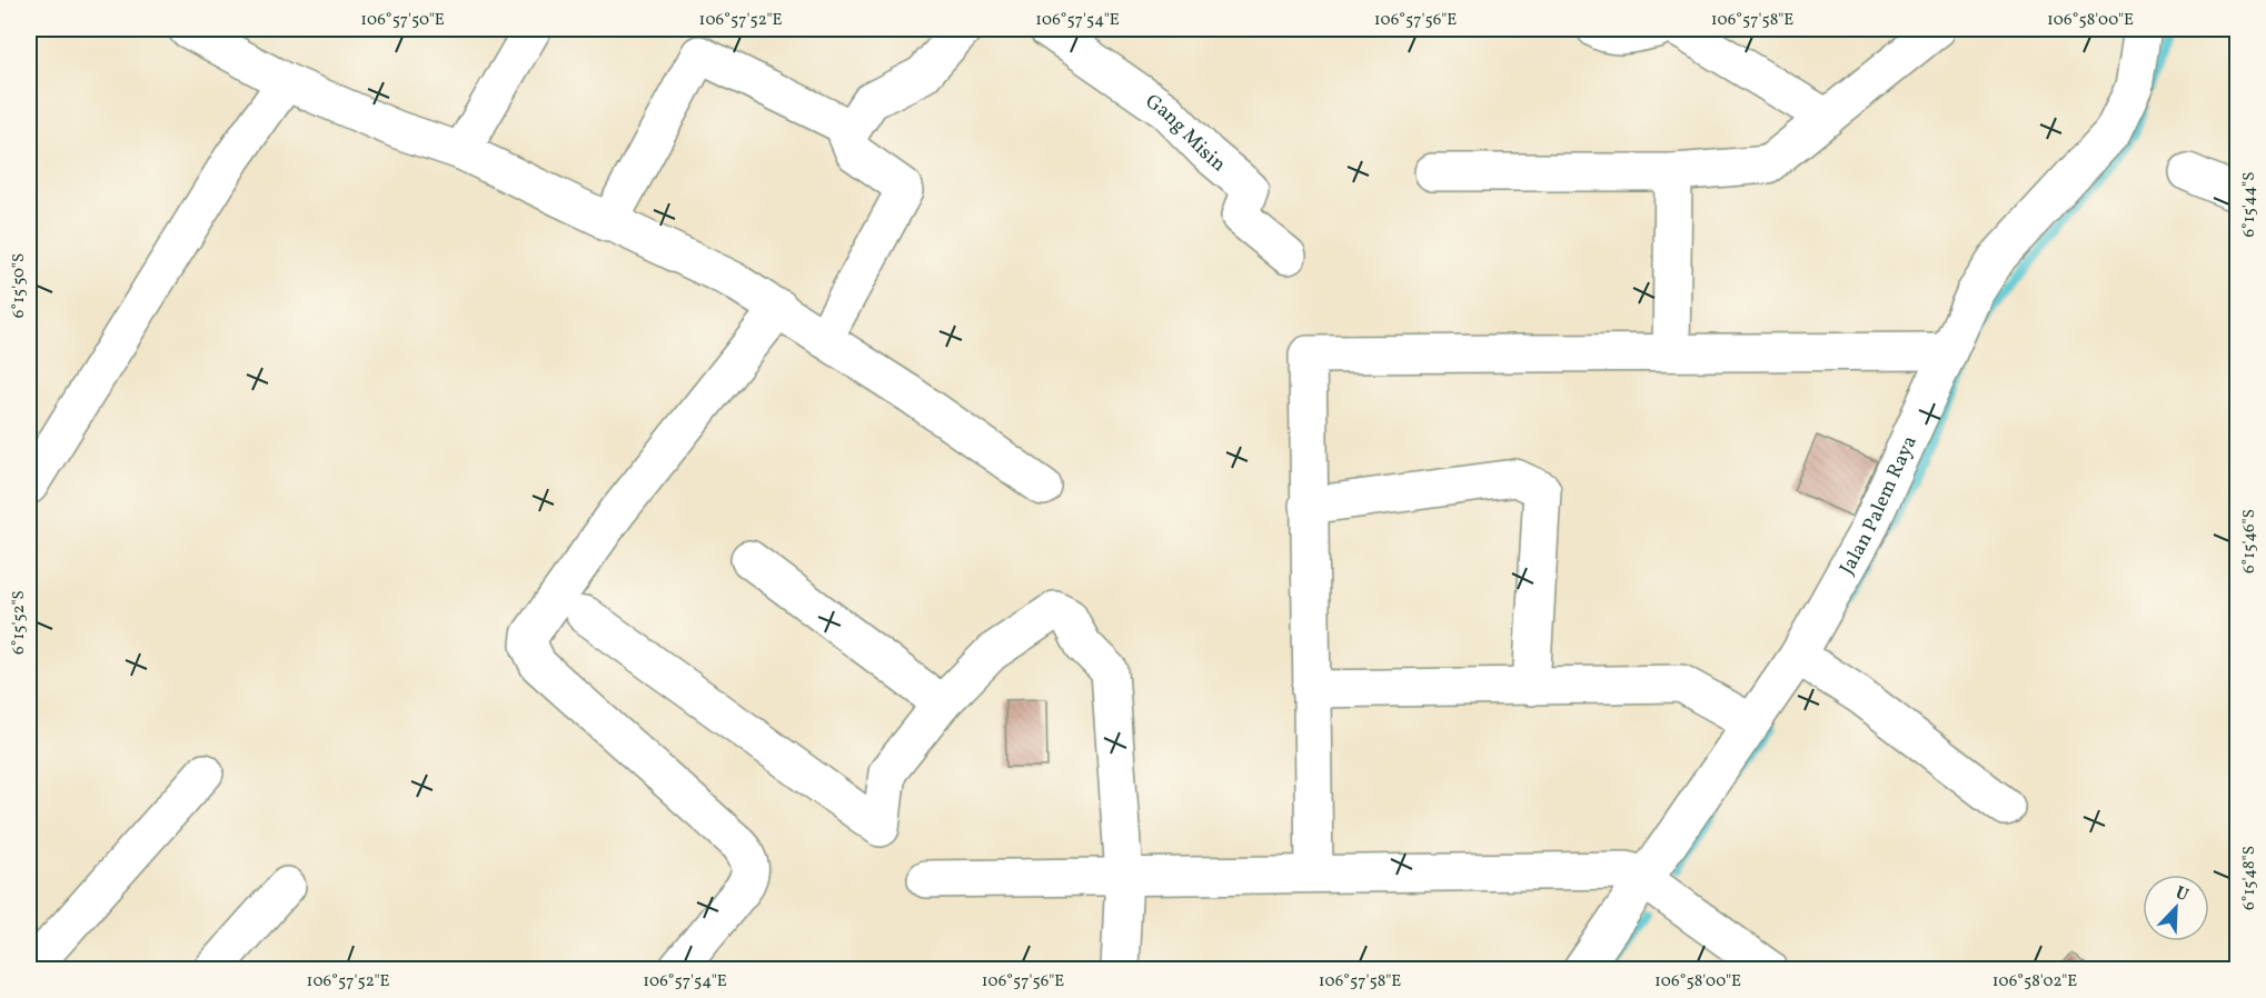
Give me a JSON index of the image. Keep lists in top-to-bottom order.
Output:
{
  "streets": {
    "street": ["Gang Misin", "Jalan Palem Raya"]
  },
  "north": "top right",
  "coordinates": [
    "106°57'50\"E",
    "106°57'52\"E",
    "106°57'54\"E",
    "106°57'56\"E",
    "106°57'58\"E",
    "106°58'00\"E",
    "6°15'44\"S",
    "6°15'50\"S",
    "6°15'46\"S",
    "6°15'52\"S",
    "6°15'48\"S",
    "106°58'02\"E"
  ]
}
